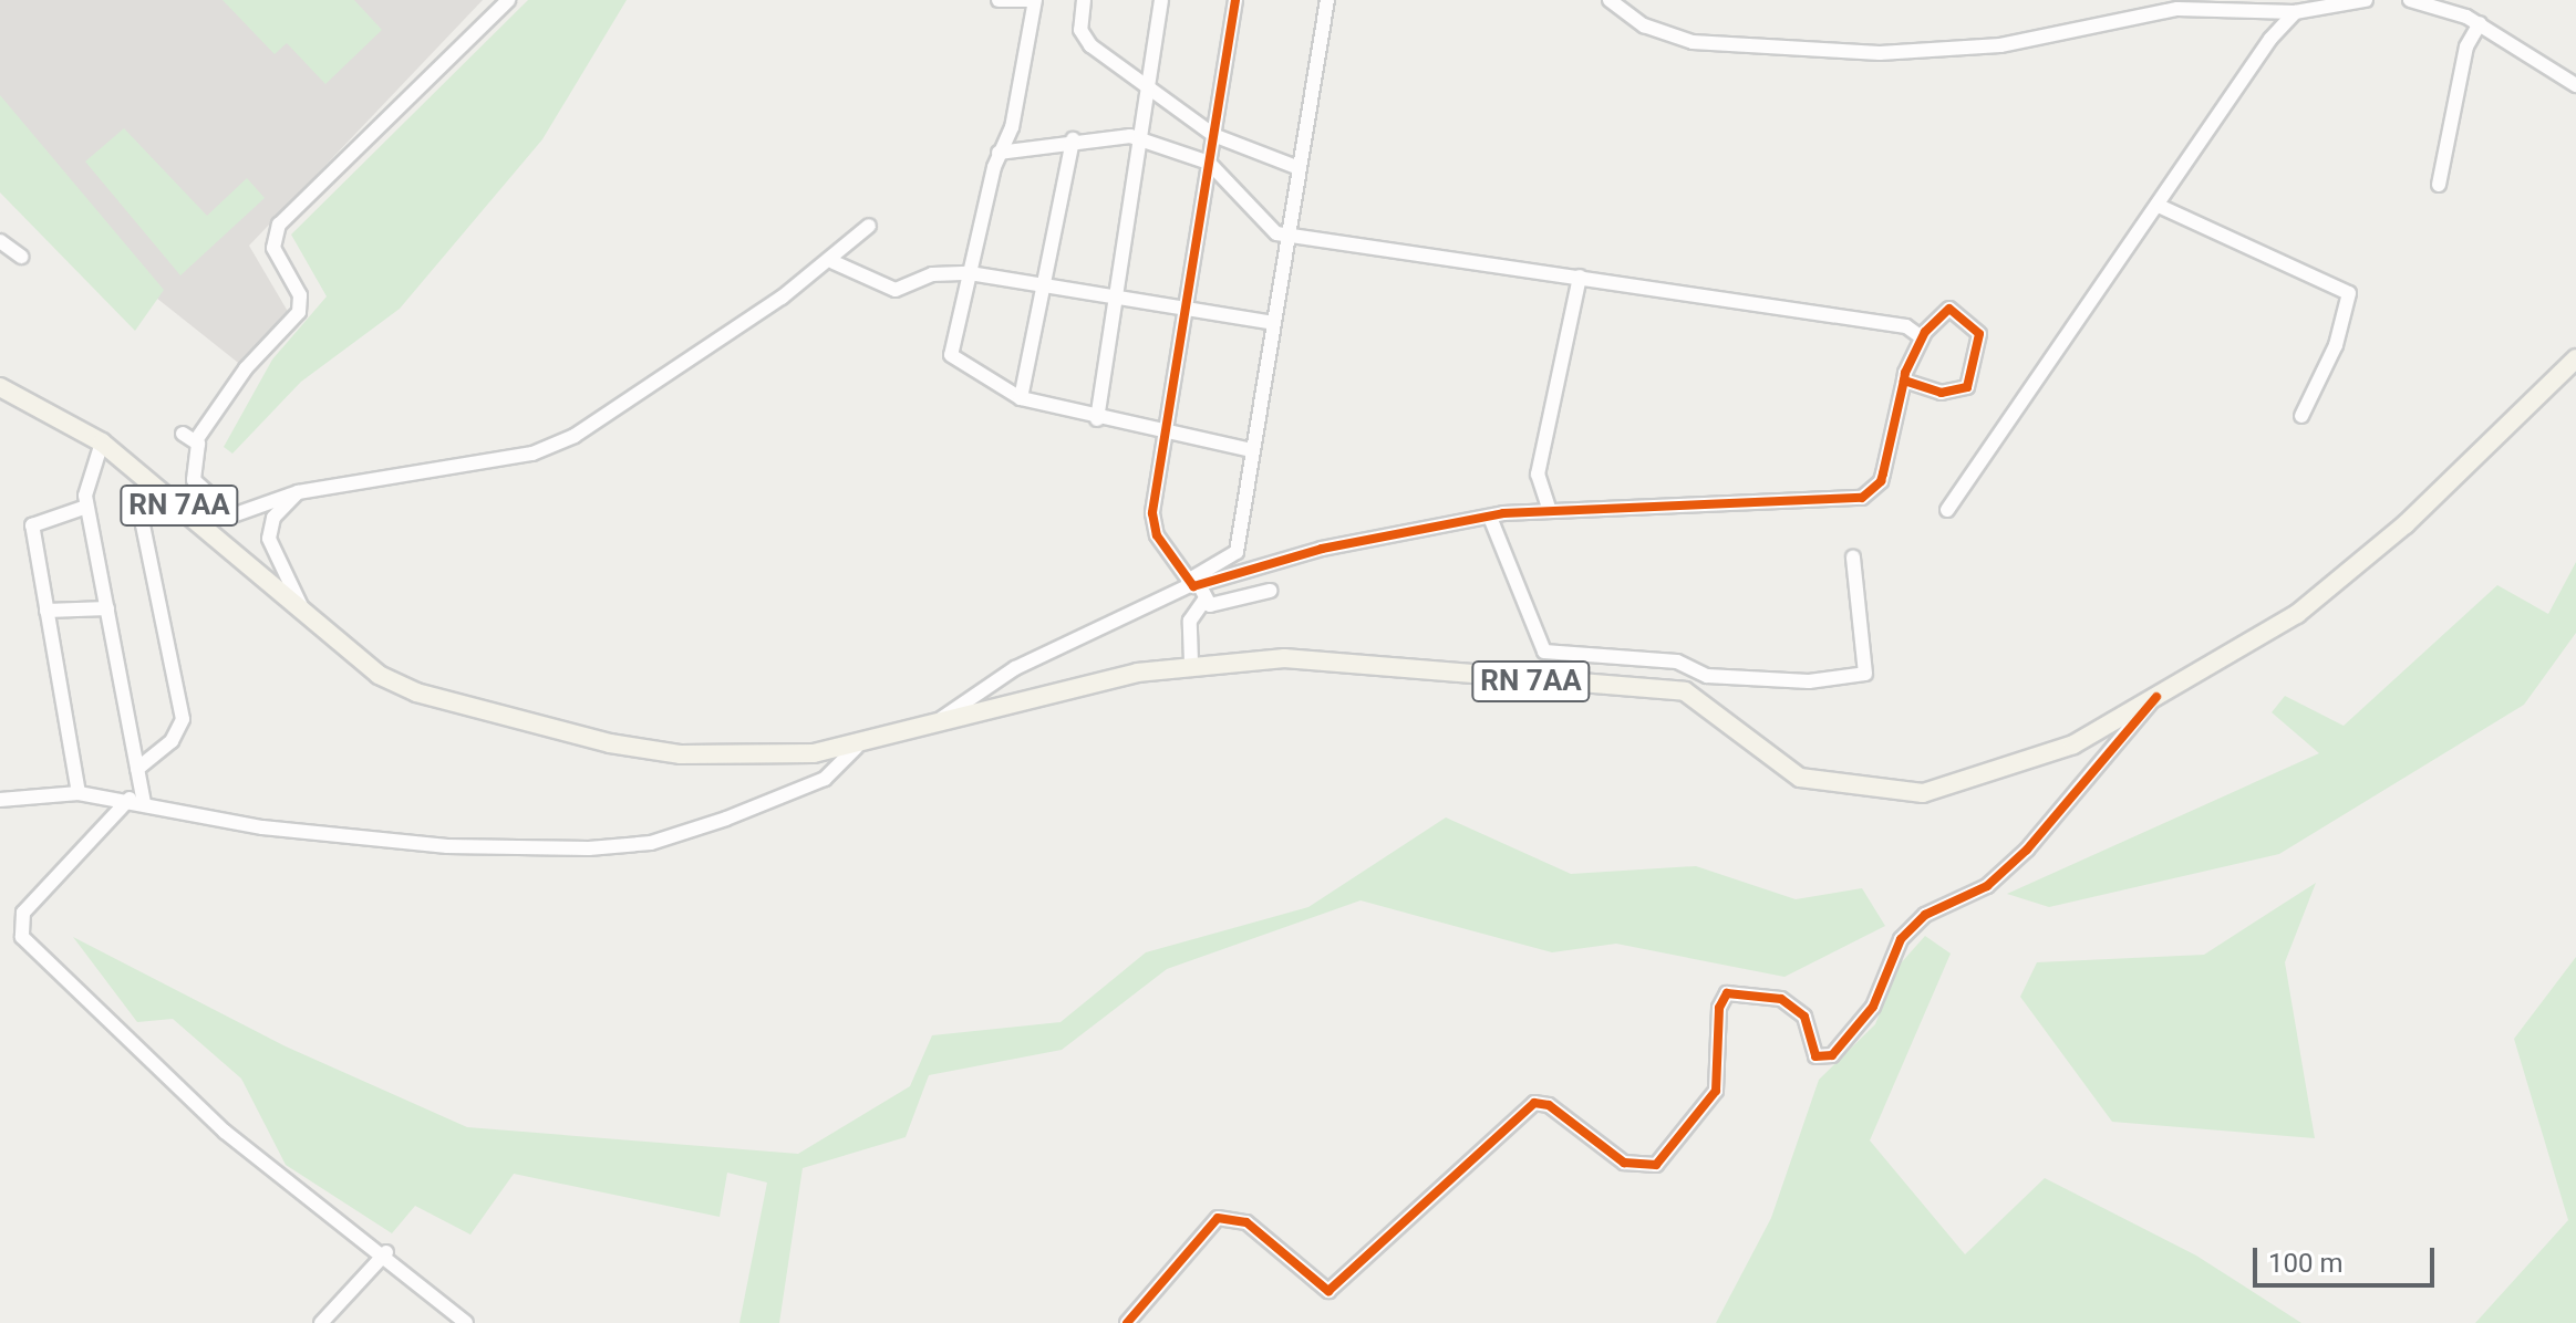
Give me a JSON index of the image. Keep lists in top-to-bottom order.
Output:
{
  "streets": {
    "main road": ["RN 7AA"]
  },
  "scale_bar": "100 m"
}
